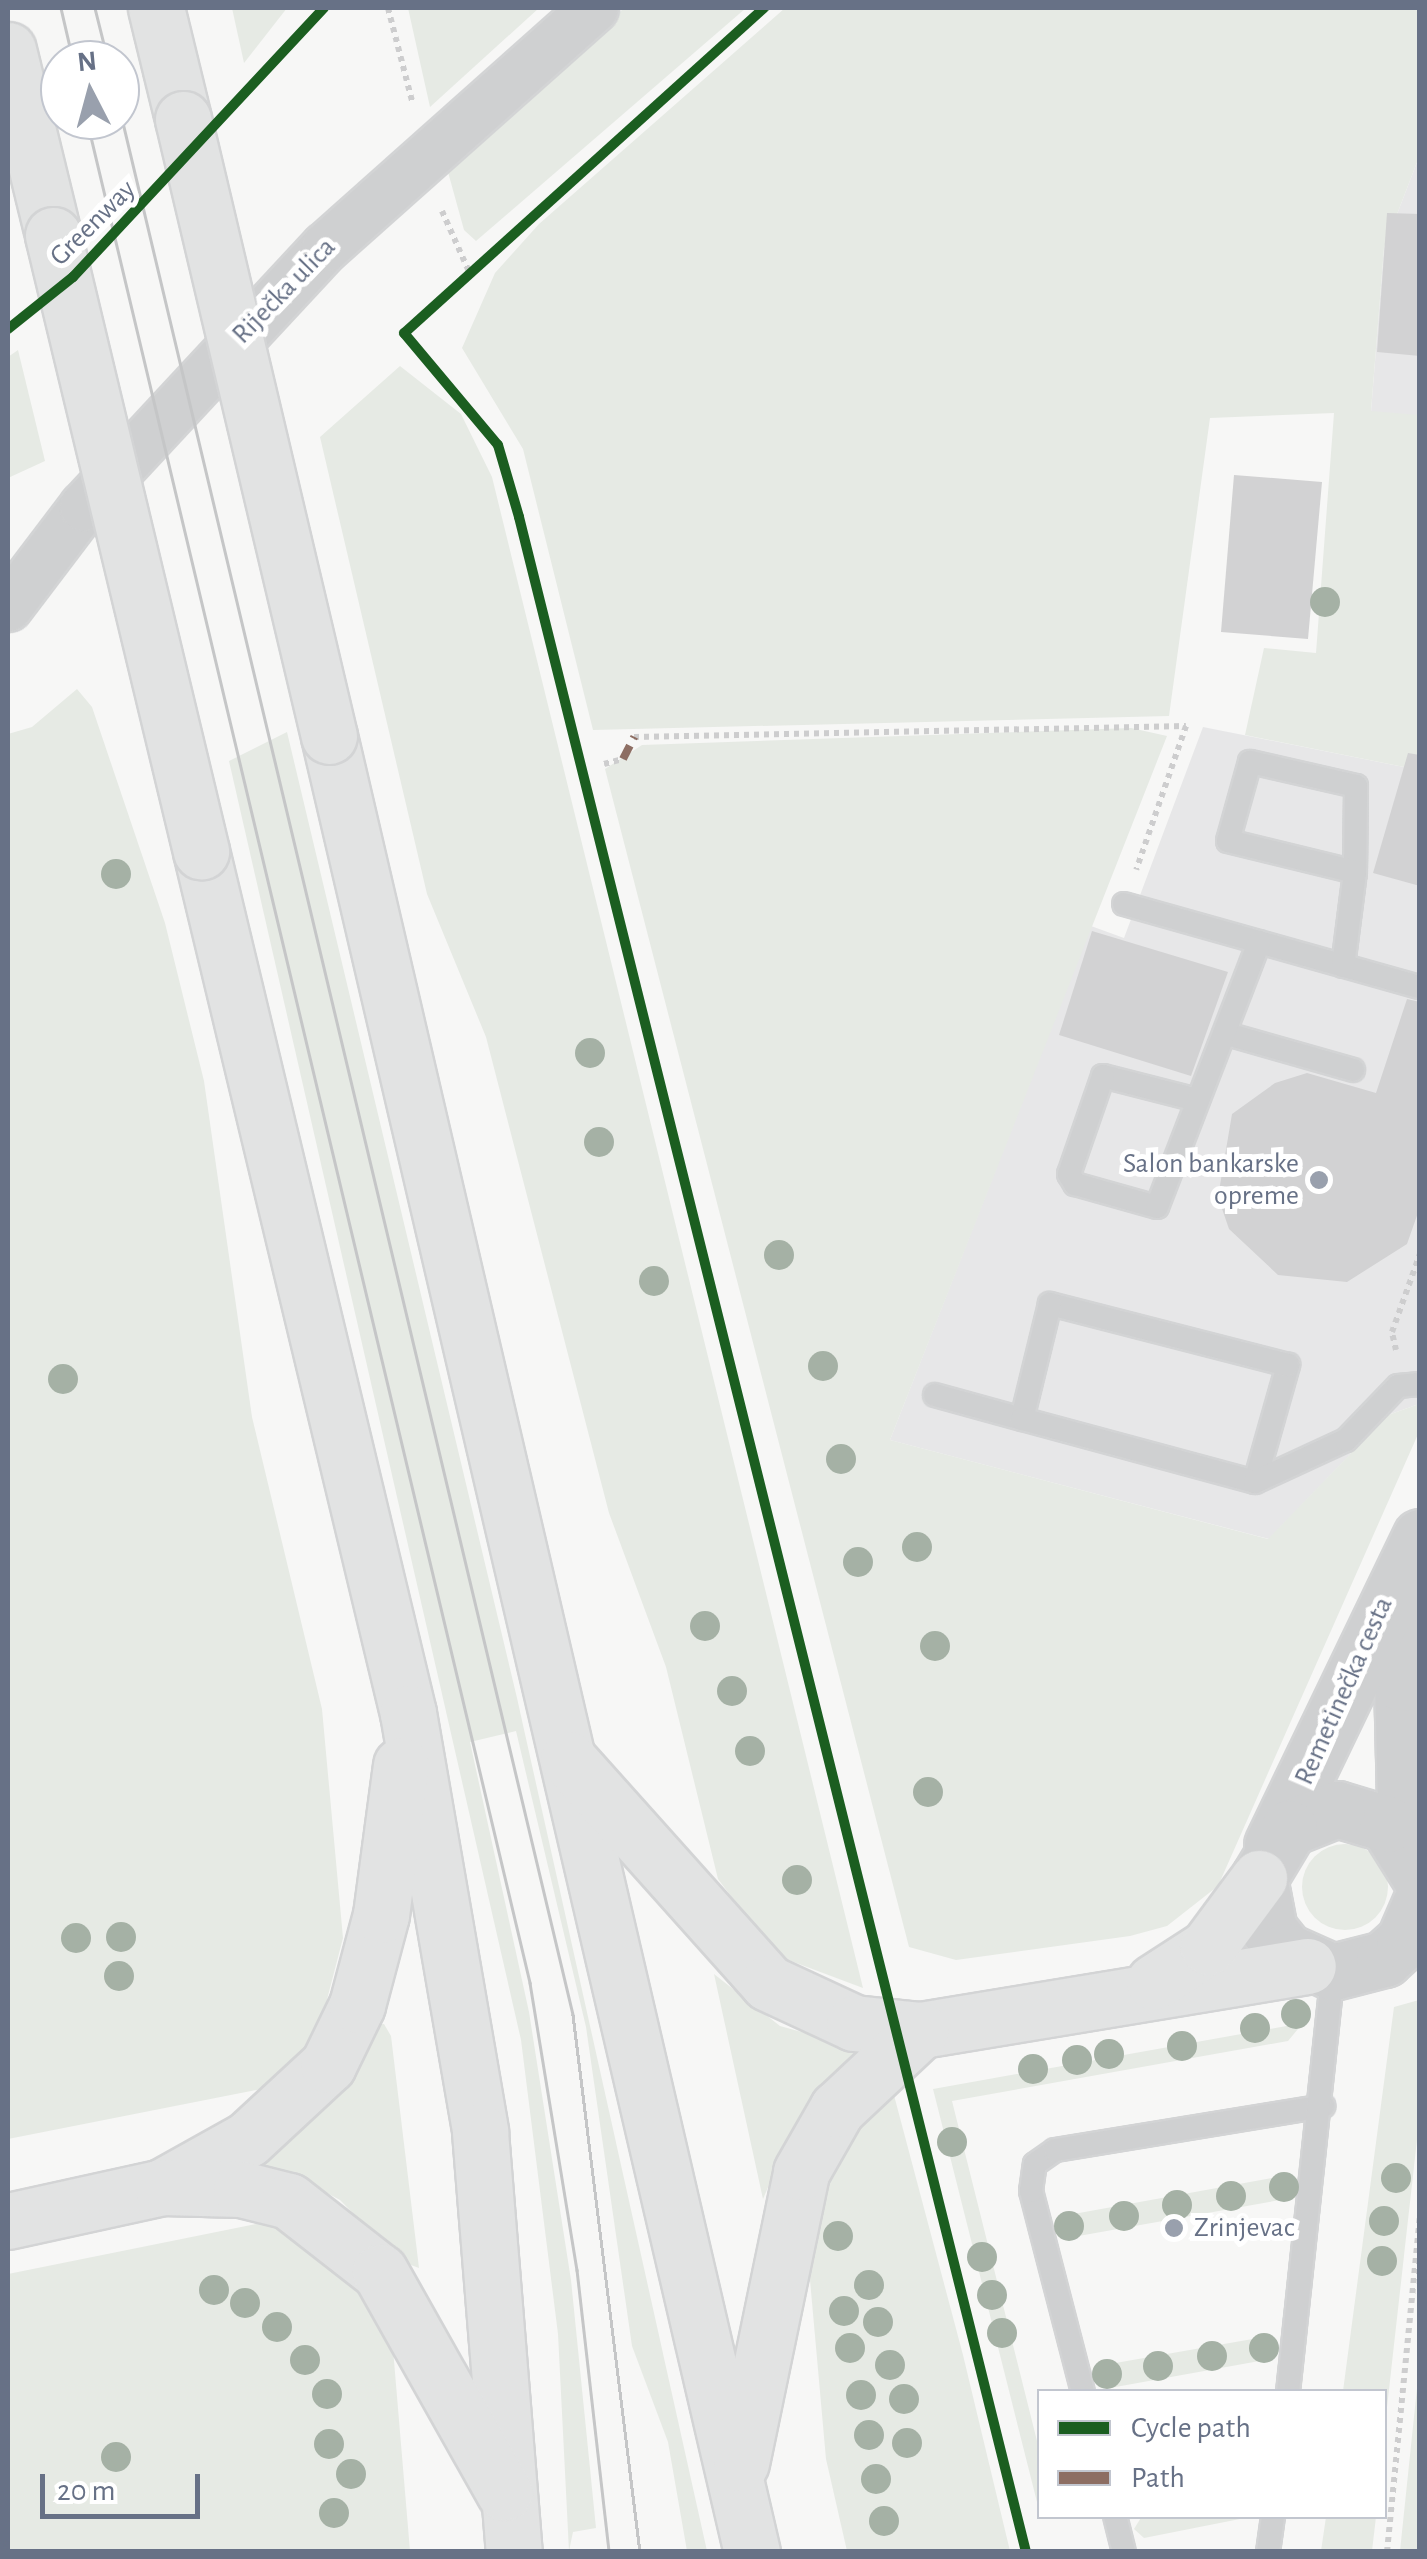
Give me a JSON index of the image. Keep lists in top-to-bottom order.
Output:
{
  "streets": {
    "street": ["Riječka ulica", "Remetinečka cesta"],
    "cycle path": ["Greenway"]
  },
  "places": ["Salon bankarske opreme", "Zrinjevac"],
  "legend": ["Cycle path", "Path"],
  "scale_bar": "20 m",
  "north": "top"
}
